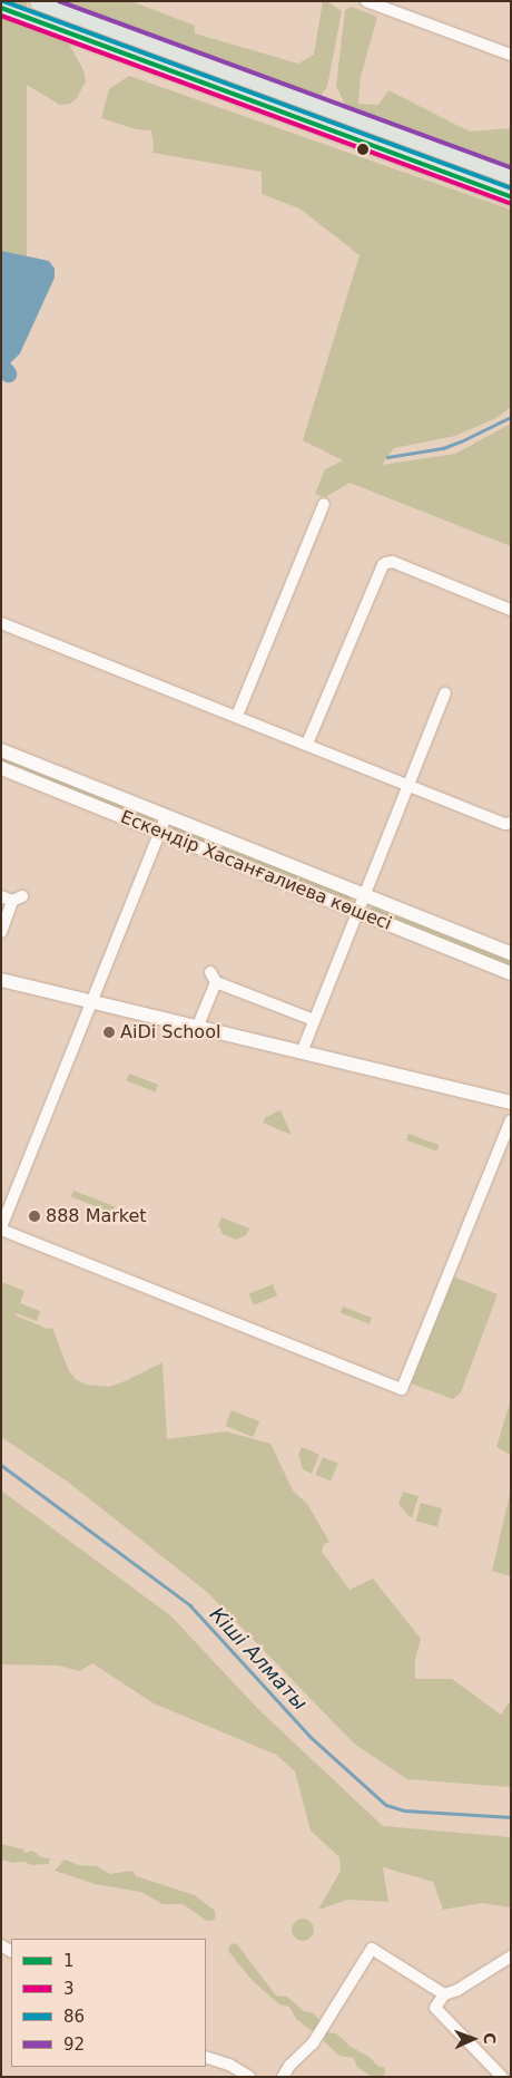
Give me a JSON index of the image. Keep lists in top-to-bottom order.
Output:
{
  "streets": {
    "street": ["Ескендір Хасанғалиева көшесі"]
  },
  "water": ["Кіші Алматы"],
  "places": ["AiDi School", "888 Market"],
  "lines": [
    "transit line 86",
    "transit line 92",
    "transit line 1",
    "transit line 3"
  ],
  "legend": [
    "1",
    "3",
    "86",
    "92"
  ],
  "north": "right"
}
